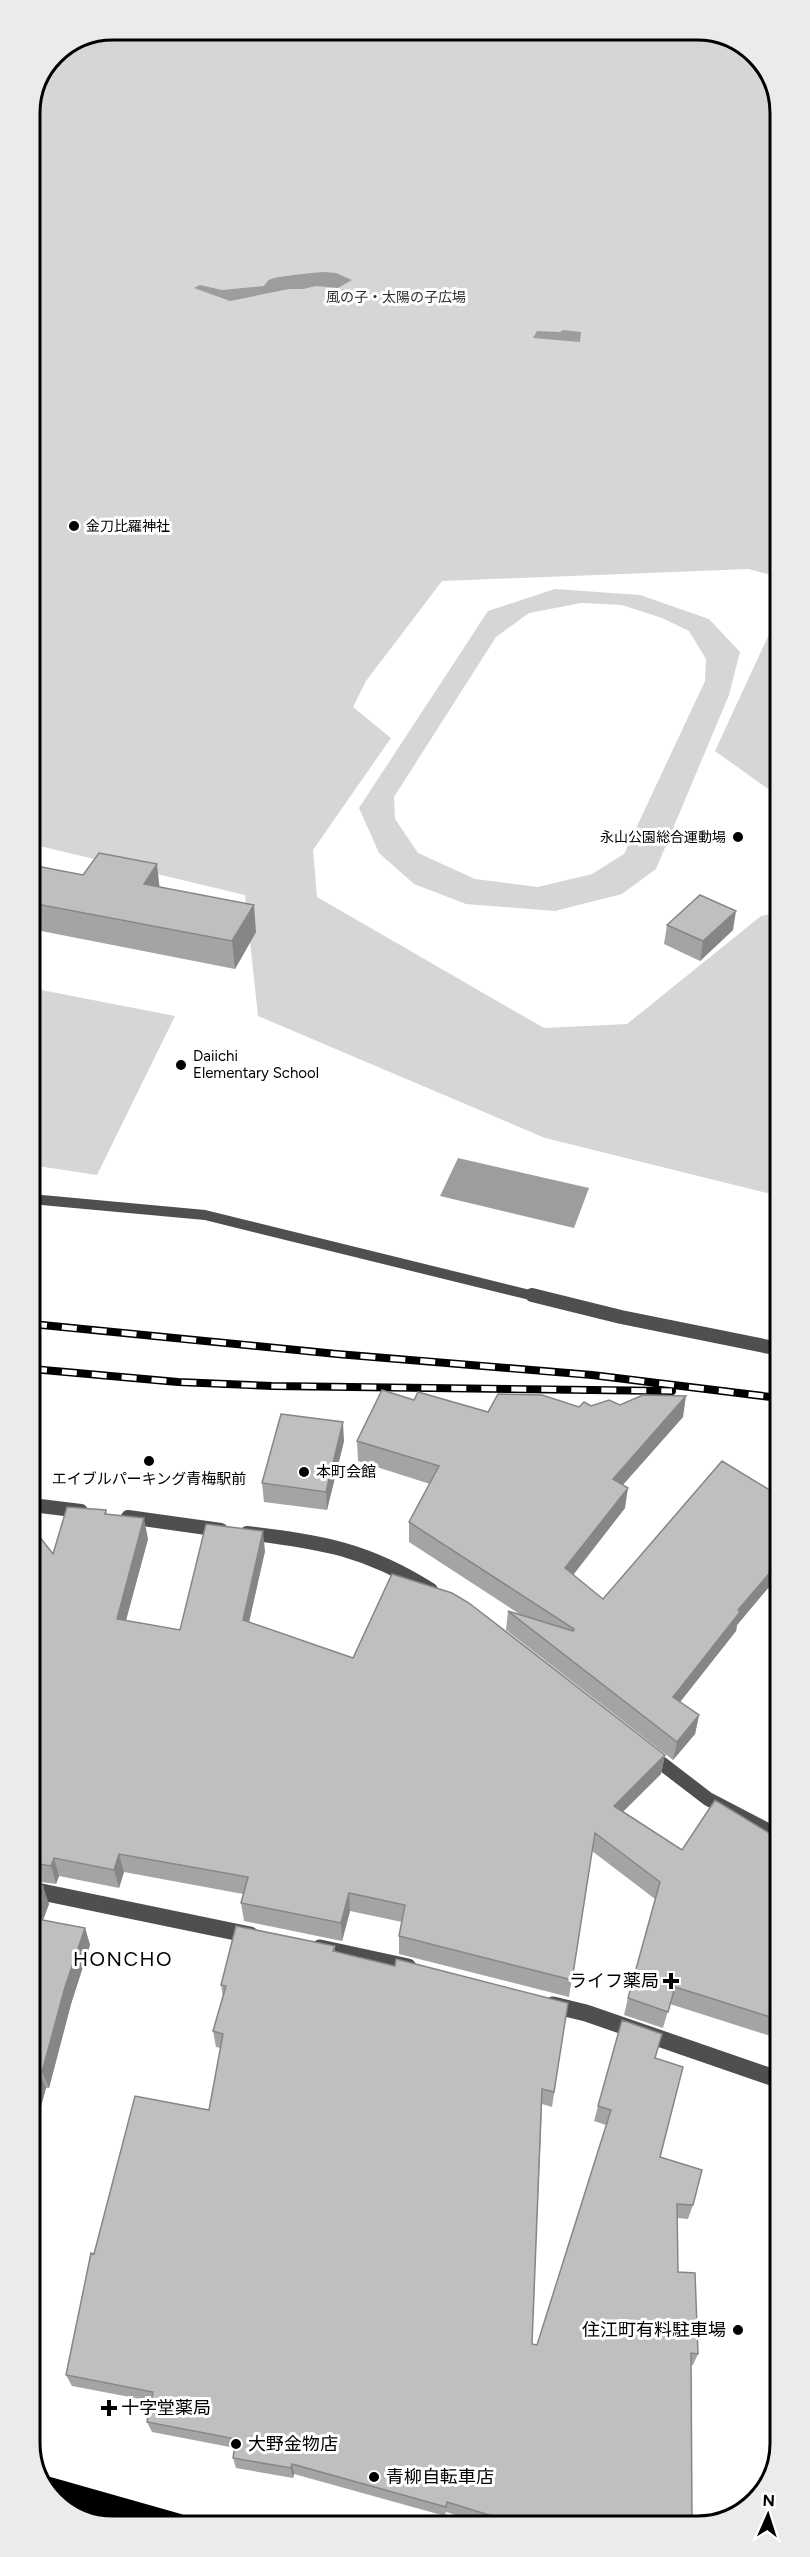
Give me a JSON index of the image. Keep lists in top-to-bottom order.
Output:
{
  "districts": ["HONCHO"],
  "parks": ["風の子・太陽の子広場"],
  "places": {
    "other": [
      "金刀比羅神社",
      "永山公園総合運動場",
      "Daiichi Elementary School",
      "エイブルパーキング青梅駅前",
      "本町会館",
      "住江町有料駐車場",
      "大野金物店",
      "青柳自転車店"
    ],
    "health": ["ライフ薬局", "十字堂薬局"]
  },
  "north": "top"
}
